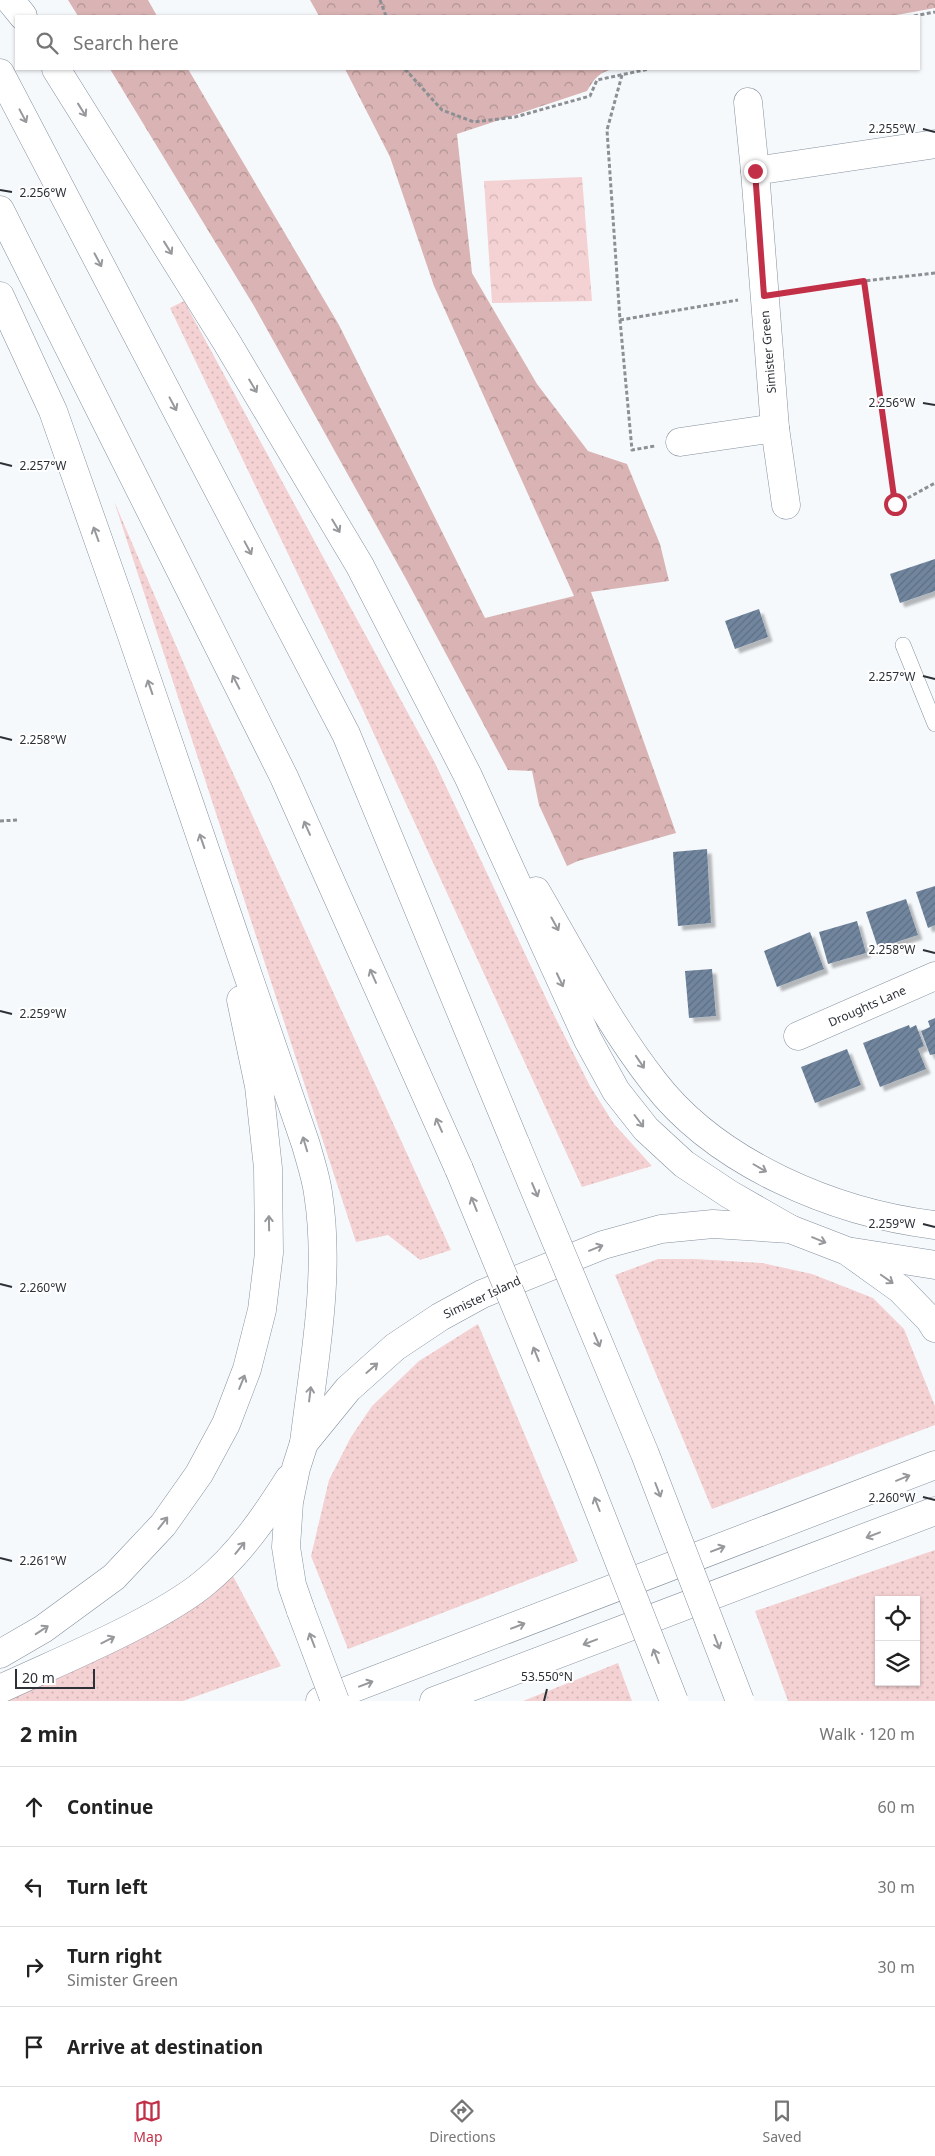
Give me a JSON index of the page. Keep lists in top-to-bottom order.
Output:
{
  "streets": {
    "main road": ["Simister Green", "Droughts Lane", "Simister Island"]
  },
  "scale_bar": "20 m",
  "page": {
    "search": "Search here",
    "scale": "20 m",
    "heading": ["2 min", "Walk · 120 m"],
    "list": [
      ["Continue", "60 m"],
      ["Turn left", "30 m"],
      ["Turn right", "Simister Green", "30 m"],
      "Arrive at destination"
    ],
    "nav": ["Map", "Directions", "Saved"]
  },
  "coordinates": [
    "2.255°W",
    "2.256°W",
    "2.257°W",
    "2.258°W",
    "2.259°W",
    "2.260°W",
    "2.261°W",
    "53.550°N"
  ]
}
